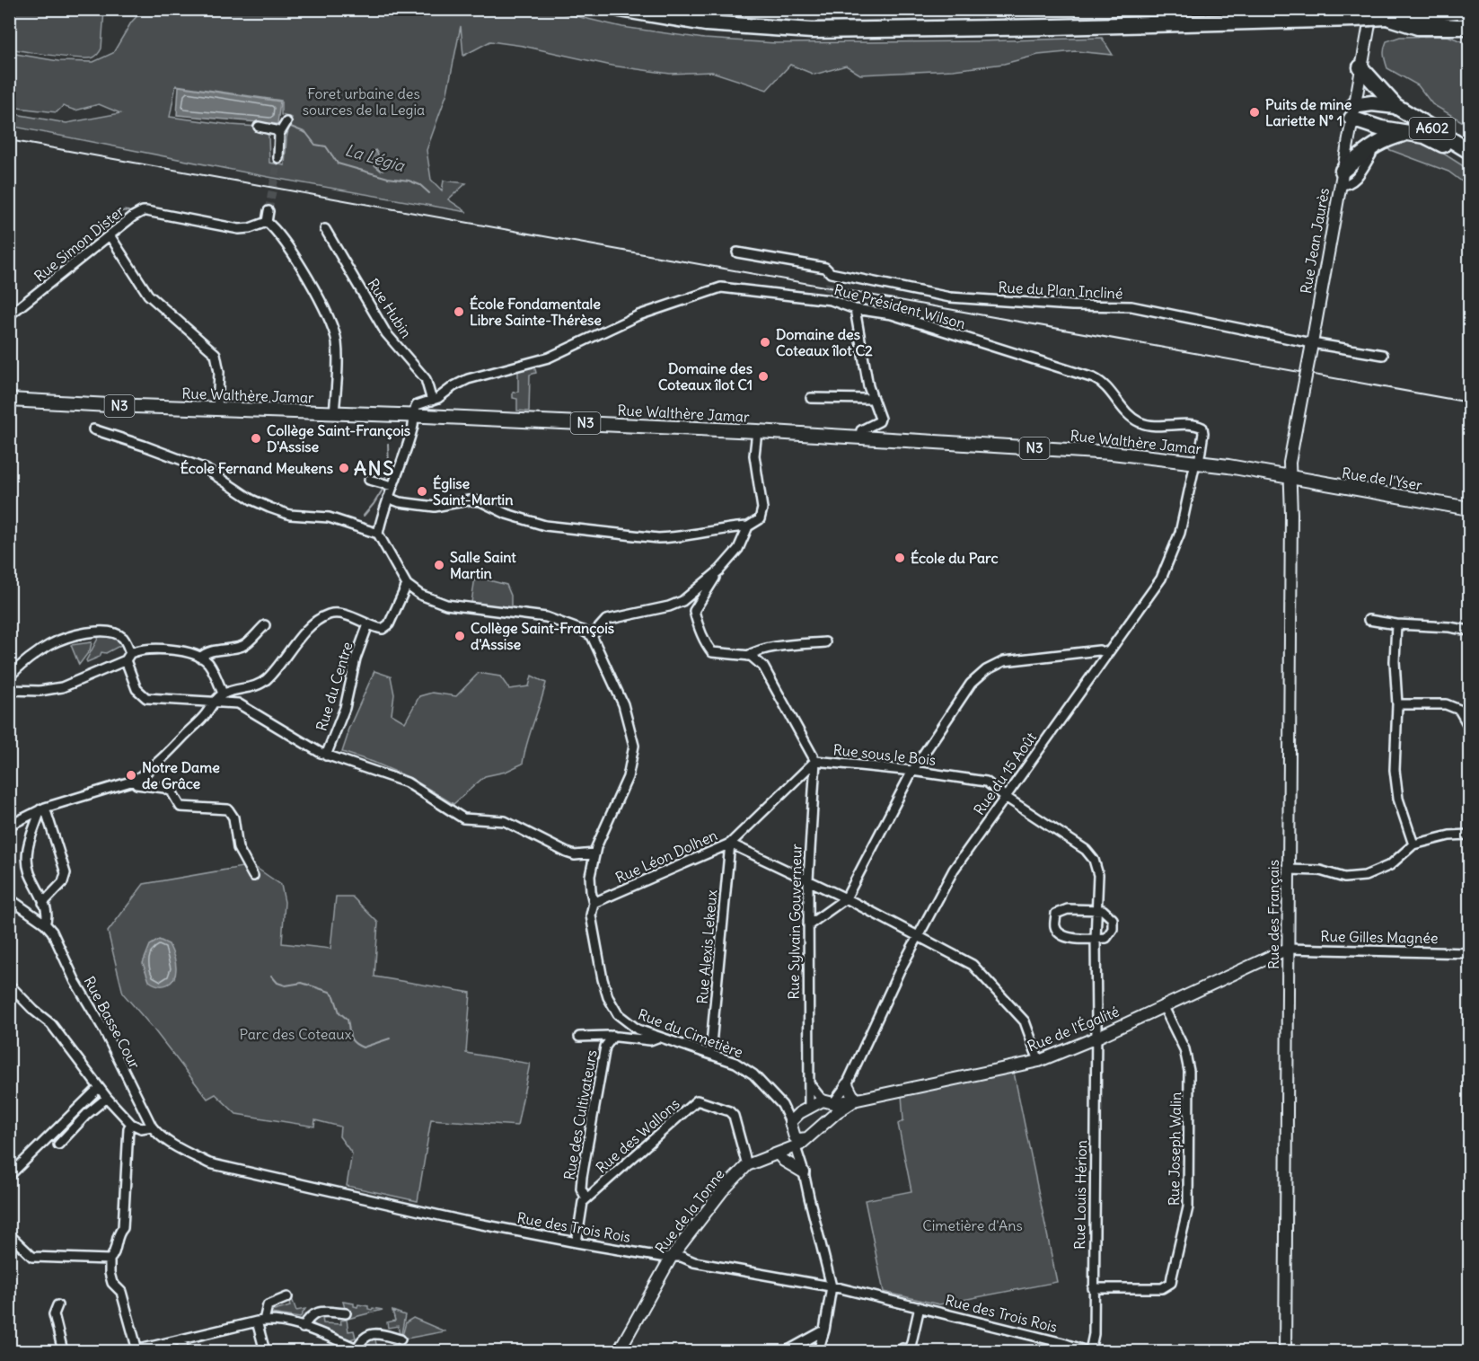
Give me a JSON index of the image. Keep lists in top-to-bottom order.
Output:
{
  "streets": {
    "highway": ["A602"],
    "main road": [
      "Rue Jean Jaurès",
      "Rue Walthère Jamar",
      "N3",
      "Rue de l'Yser",
      "Rue des Français",
      "Rue de l'Égalité",
      "Rue de la Tonne"
    ],
    "street": [
      "Rue Simon Dister",
      "Rue du Plan Incliné",
      "Rue Président Wilson",
      "Rue Hubin",
      "Rue du Centre",
      "Rue sous le Bois",
      "Rue du 15 Août",
      "Rue Léon Dolhen",
      "Rue Sylvain Gouverneur",
      "Rue Gilles Magnée",
      "Rue Alexis Lekeux",
      "Rue Basse Cour",
      "Rue du Cimetière",
      "Rue des Cultivateurs",
      "Rue des Wallons",
      "Rue Joseph Walin",
      "Rue Louis Hérion",
      "Rue des Trois Rois"
    ]
  },
  "crossings": [
    ["A602", "Rue Jean Jaurès"],
    ["Rue Jean Jaurès", "Rue du Plan Incliné"],
    ["Rue Jean Jaurès", "Rue Walthère Jamar"],
    ["Rue Jean Jaurès", "Rue de l'Yser"],
    ["Rue Jean Jaurès", "Rue des Français"],
    ["Rue Président Wilson", "Rue Hubin"],
    ["Rue Président Wilson", "Rue Walthère Jamar"],
    ["Rue Président Wilson", "Rue du 15 Août"],
    ["Rue Walthère Jamar", "Rue de l'Yser"],
    ["Rue Walthère Jamar", "Rue du 15 Août"],
    ["Rue Walthère Jamar", "Rue des Français"],
    ["Rue de l'Yser", "Rue des Français"],
    ["Rue sous le Bois", "Rue du 15 Août"],
    ["Rue sous le Bois", "Rue Léon Dolhen"],
    ["Rue sous le Bois", "Rue Sylvain Gouverneur"],
    ["Rue sous le Bois", "Rue Louis Hérion"],
    ["Rue du 15 Août", "Rue de l'Égalité"],
    ["Rue Léon Dolhen", "Rue Sylvain Gouverneur"],
    ["Rue Léon Dolhen", "Rue Alexis Lekeux"],
    ["Rue Léon Dolhen", "Rue du Cimetière"],
    ["Rue des Français", "Rue Gilles Magnée"],
    ["Rue des Français", "Rue de l'Égalité"],
    ["Rue Gilles Magnée", "Rue de l'Égalité"],
    ["Rue Alexis Lekeux", "Rue du Cimetière"],
    ["Rue Basse Cour", "Rue des Trois Rois"],
    ["Rue de l'Égalité", "Rue Joseph Walin"],
    ["Rue de l'Égalité", "Rue Louis Hérion"],
    ["Rue de l'Égalité", "Rue de la Tonne"],
    ["Rue des Cultivateurs", "Rue des Wallons"],
    ["Rue des Wallons", "Rue de la Tonne"],
    ["Rue Joseph Walin", "Rue Louis Hérion"],
    ["Rue Louis Hérion", "Rue des Trois Rois"],
    ["Rue de la Tonne", "Rue des Trois Rois"]
  ],
  "districts": ["ANS"],
  "water": ["La Légia"],
  "parks": ["Foret urbaine des sources de la Legia", "Parc des Coteaux", "Cimetière d'Ans"],
  "places": [
    "Puits de mine Lariette N° 1",
    "École Fondamentale Libre Sainte-Thérèse",
    "Domaine des Coteaux îlot C2",
    "Domaine des Coteaux îlot C1",
    "Collège Saint-François D'Assise",
    "École Fernand Meukens",
    "Église Saint-Martin",
    "École du Parc",
    "Salle Saint Martin",
    "Collège Saint-François d'Assise",
    "Notre Dame de Grâce"
  ]
}
